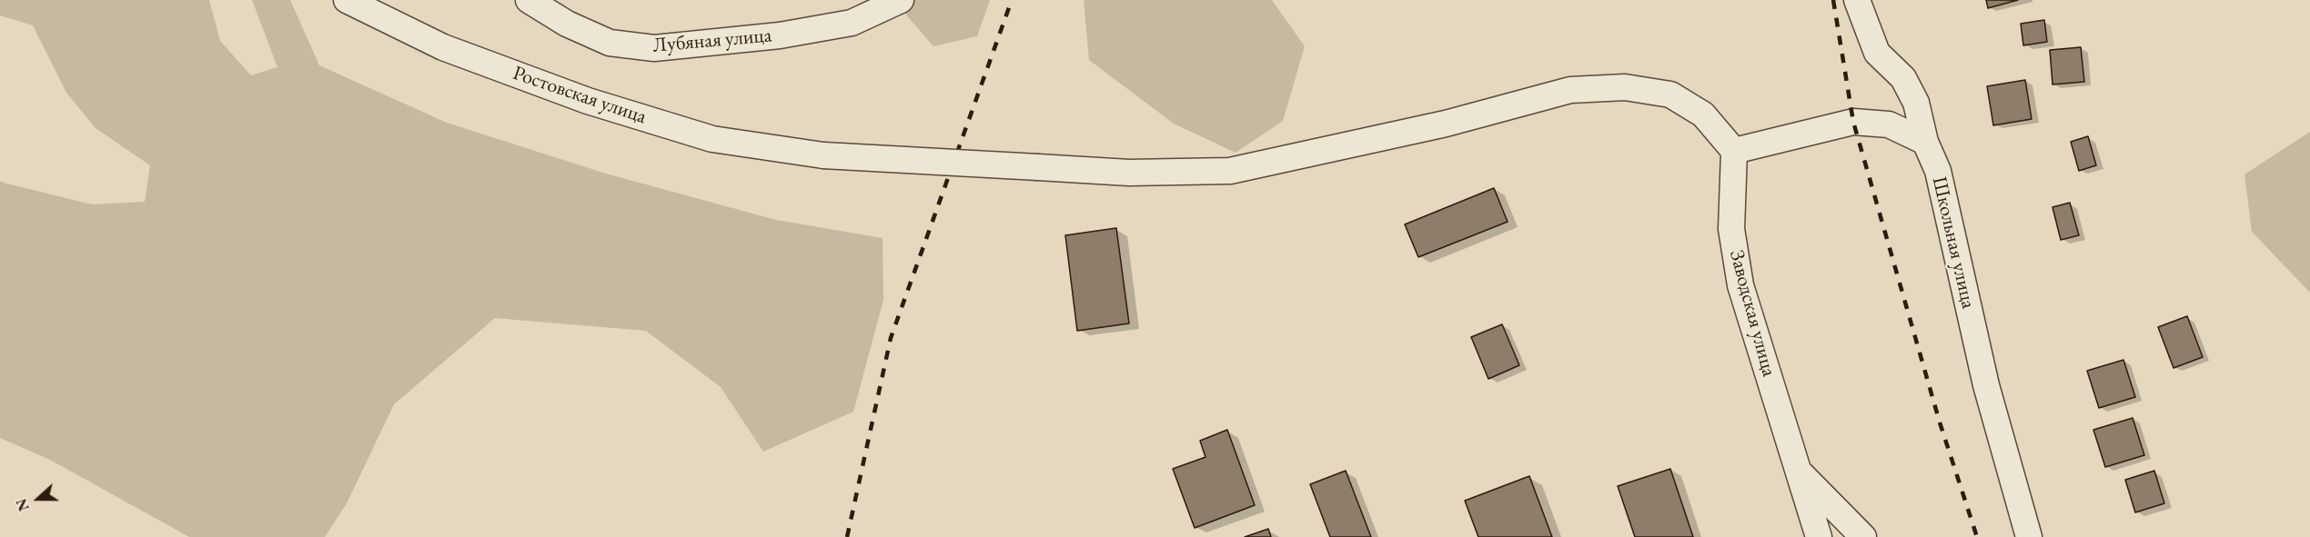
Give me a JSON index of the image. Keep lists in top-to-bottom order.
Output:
{
  "streets": {
    "street": [
      "Лубяная улица",
      "Ростовская улица",
      "Школьная улица",
      "Заводская улица"
    ]
  },
  "crossings": [
    ["Ростовская улица", "Заводская улица"]
  ],
  "north": "left"
}
